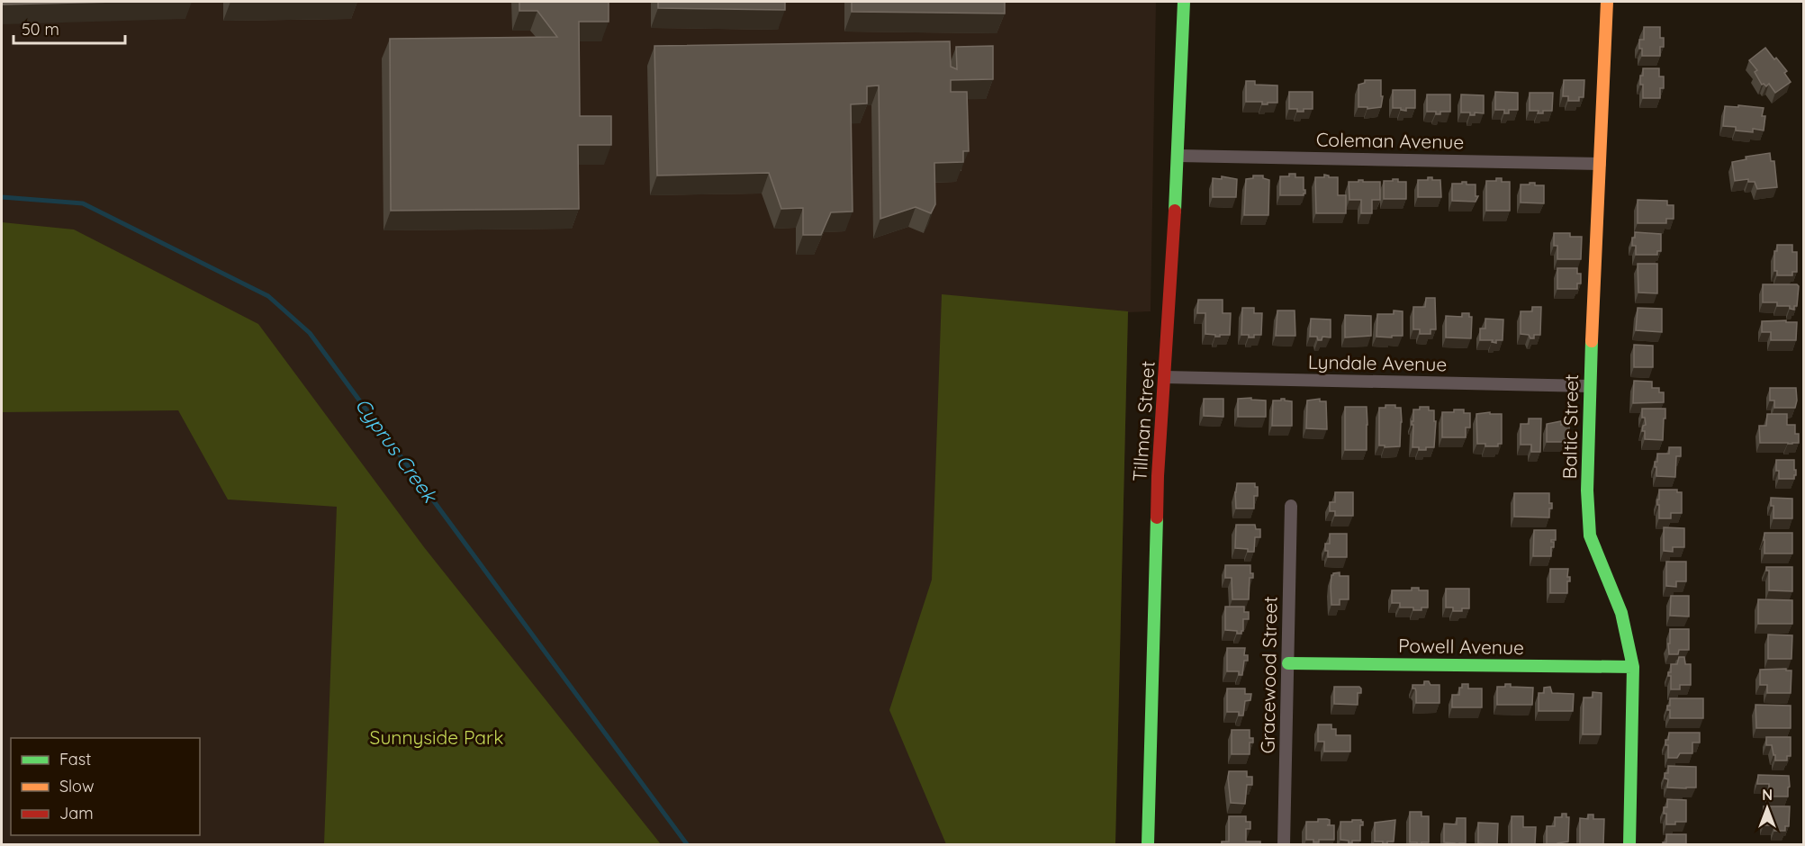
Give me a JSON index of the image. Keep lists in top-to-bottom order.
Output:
{
  "streets": {
    "street": [
      "Coleman Avenue",
      "Lyndale Avenue",
      "Tillman Street",
      "Baltic Street",
      "Powell Avenue",
      "Gracewood Street"
    ]
  },
  "crossings": [
    ["Coleman Avenue", "Tillman Street"],
    ["Coleman Avenue", "Baltic Street"],
    ["Lyndale Avenue", "Tillman Street"],
    ["Lyndale Avenue", "Baltic Street"],
    ["Baltic Street", "Powell Avenue"],
    ["Powell Avenue", "Gracewood Street"]
  ],
  "water": ["Cyprus Creek"],
  "parks": ["Sunnyside Park"],
  "legend": ["Fast", "Slow", "Jam"],
  "scale_bar": "50 m",
  "north": "top"
}
